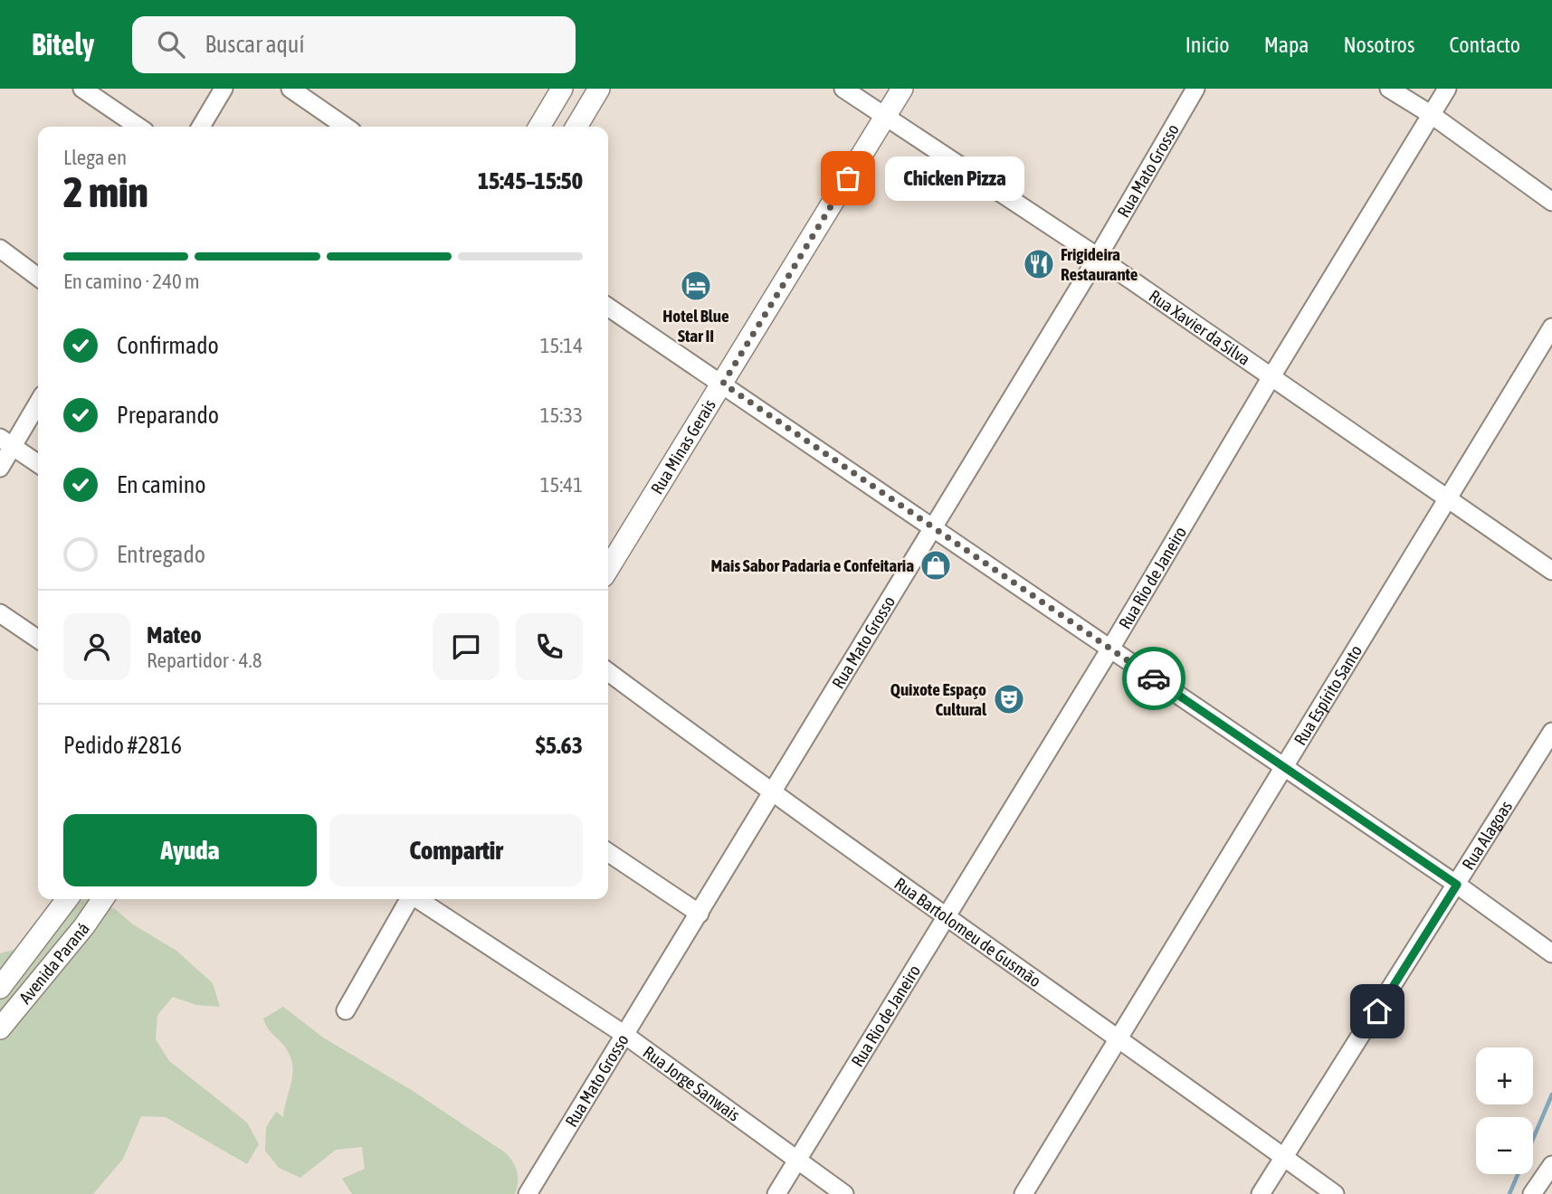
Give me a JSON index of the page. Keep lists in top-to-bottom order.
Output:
{
  "streets": {
    "main road": ["Rua Minas Gerais", "Avenida Paraná"],
    "street": [
      "Rua Mato Grosso",
      "Rua Xavier da Silva",
      "Rua Rio de Janeiro",
      "Rua Espírito Santo",
      "Rua Alagoas",
      "Rua Bartolomeu de Gusmão",
      "Rua Jorge Sanwais"
    ]
  },
  "crossings": [
    ["Rua Mato Grosso", "Rua Xavier da Silva"],
    ["Rua Mato Grosso", "Rua Bartolomeu de Gusmão"],
    ["Rua Mato Grosso", "Rua Jorge Sanwais"],
    ["Rua Xavier da Silva", "Rua Minas Gerais"],
    ["Rua Xavier da Silva", "Rua Rio de Janeiro"],
    ["Rua Xavier da Silva", "Rua Espírito Santo"],
    ["Rua Rio de Janeiro", "Rua Bartolomeu de Gusmão"],
    ["Rua Rio de Janeiro", "Rua Jorge Sanwais"],
    ["Rua Espírito Santo", "Rua Bartolomeu de Gusmão"],
    ["Rua Alagoas", "Rua Bartolomeu de Gusmão"]
  ],
  "places": {
    "other": ["Chicken Pizza"],
    "restaurant": ["Frigideira Restaurante"],
    "hotel": ["Hotel Blue Star II"],
    "shop": ["Mais Sabor Padaria e Confeitaria"],
    "theatre": ["Quixote Espaço Cultural"]
  },
  "page": {
    "header": "Bitely",
    "search": "Buscar aquí",
    "nav": [
      "Inicio",
      "Mapa",
      "Nosotros",
      "Contacto"
    ],
    "heading": ["2 min", "Llega en", "15:45–15:50"],
    "panel": [
      "Mateo",
      "Repartidor · 4.8",
      "Pedido #2816",
      "$5.63"
    ],
    "bubble": "Chicken Pizza",
    "bar": "En camino · 240 m",
    "list": [
      ["Confirmado", "15:14"],
      ["Preparando", "15:33"],
      ["En camino", "15:41"],
      "Entregado"
    ],
    "buttons": ["Ayuda", "Compartir"],
    "map_buttons": ["+", "−"]
  }
}
